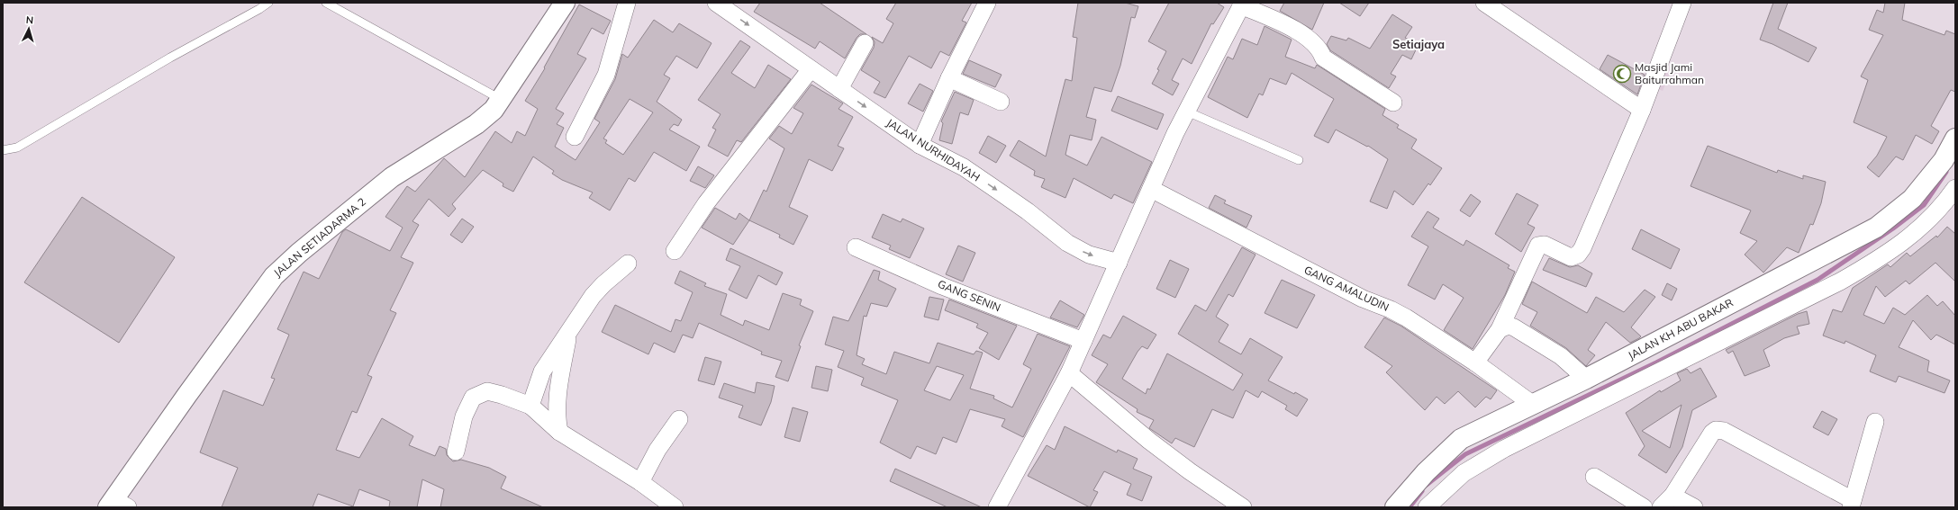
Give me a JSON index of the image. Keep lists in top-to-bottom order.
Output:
{
  "streets": {
    "street": [
      "JALAN NURHIDAYAH",
      "JALAN SETIADARMA 2",
      "GANG AMALUDIN",
      "GANG SENIN",
      "JALAN KH ABU BAKAR"
    ]
  },
  "crossings": [
    ["GANG AMALUDIN", "JALAN KH ABU BAKAR"]
  ],
  "one_way": ["JALAN NURHIDAYAH"],
  "districts": ["Setiajaya"],
  "places": {
    "mosque": ["Masjid Jami Baiturrahman"]
  },
  "north": "top"
}
